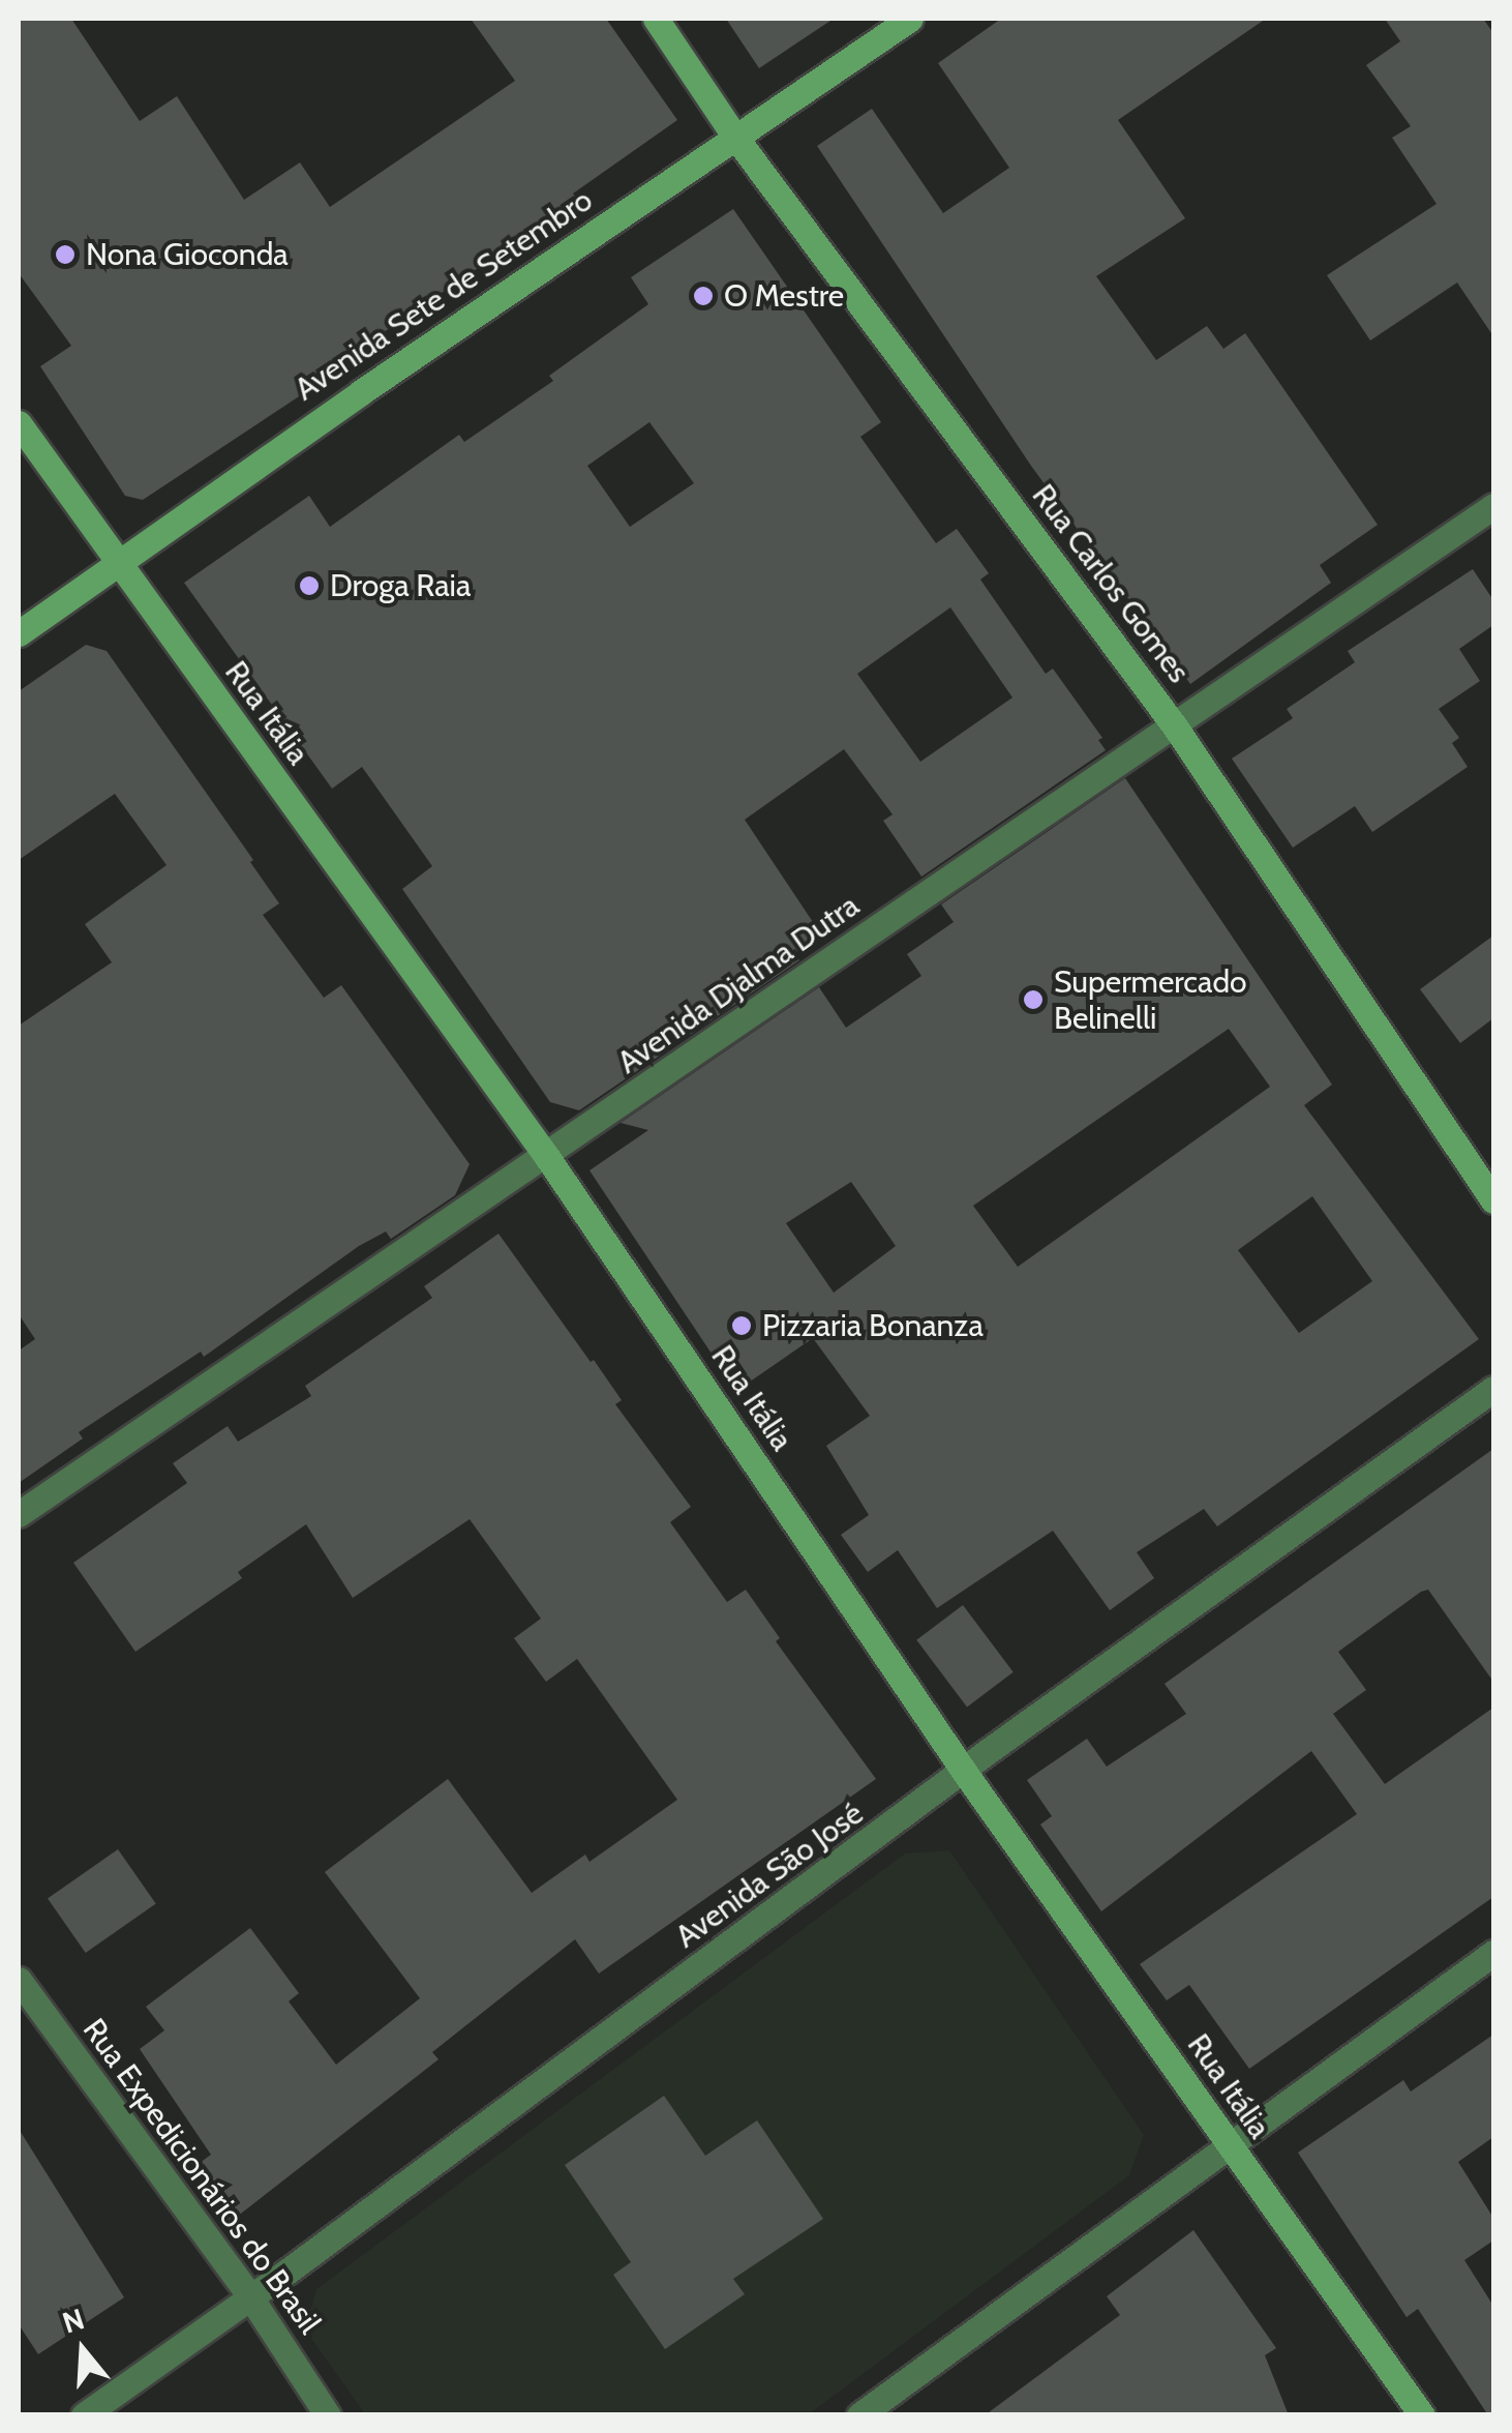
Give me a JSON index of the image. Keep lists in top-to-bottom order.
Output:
{
  "streets": {
    "street": [
      "Avenida Sete de Setembro",
      "Rua Carlos Gomes",
      "Rua Itália",
      "Avenida Djalma Dutra",
      "Avenida São José",
      "Rua Expedicionários do Brasil"
    ]
  },
  "crossings": [
    ["Avenida Sete de Setembro", "Rua Carlos Gomes"],
    ["Avenida Sete de Setembro", "Rua Itália"],
    ["Rua Carlos Gomes", "Avenida Djalma Dutra"],
    ["Rua Itália", "Avenida Djalma Dutra"],
    ["Rua Itália", "Avenida São José"],
    ["Avenida São José", "Rua Expedicionários do Brasil"]
  ],
  "places": [
    "Nona Gioconda",
    "O Mestre",
    "Droga Raia",
    "Supermercado Belinelli",
    "Pizzaria Bonanza"
  ],
  "north": "top"
}
